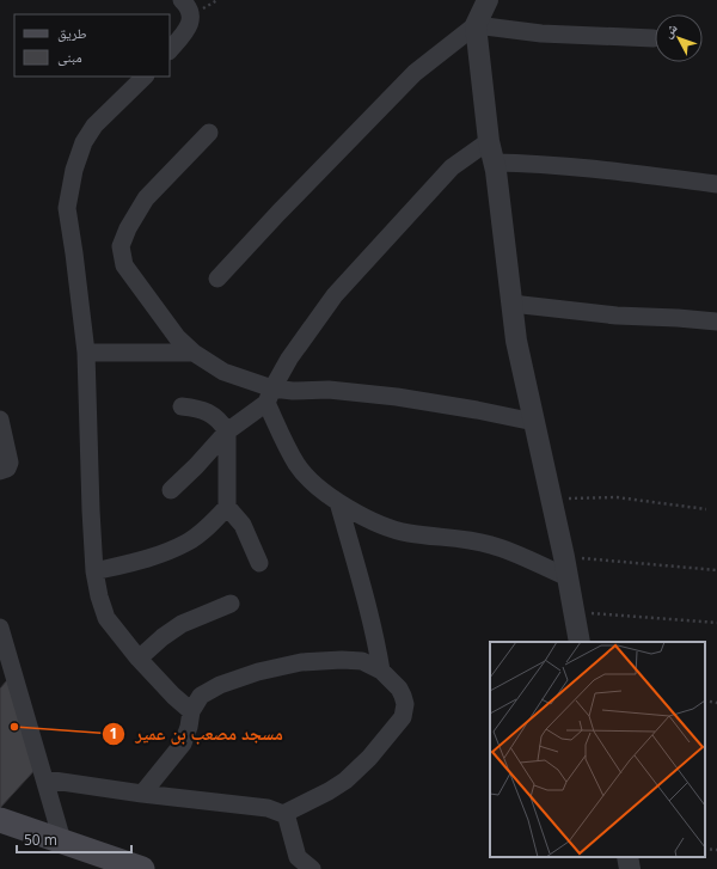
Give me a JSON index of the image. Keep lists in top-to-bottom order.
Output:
{
  "places": ["مسجد مصعب بن عمير"],
  "legend": ["طريق", "مبنى"],
  "scale_bar": "50 m",
  "north": "top left"
}
